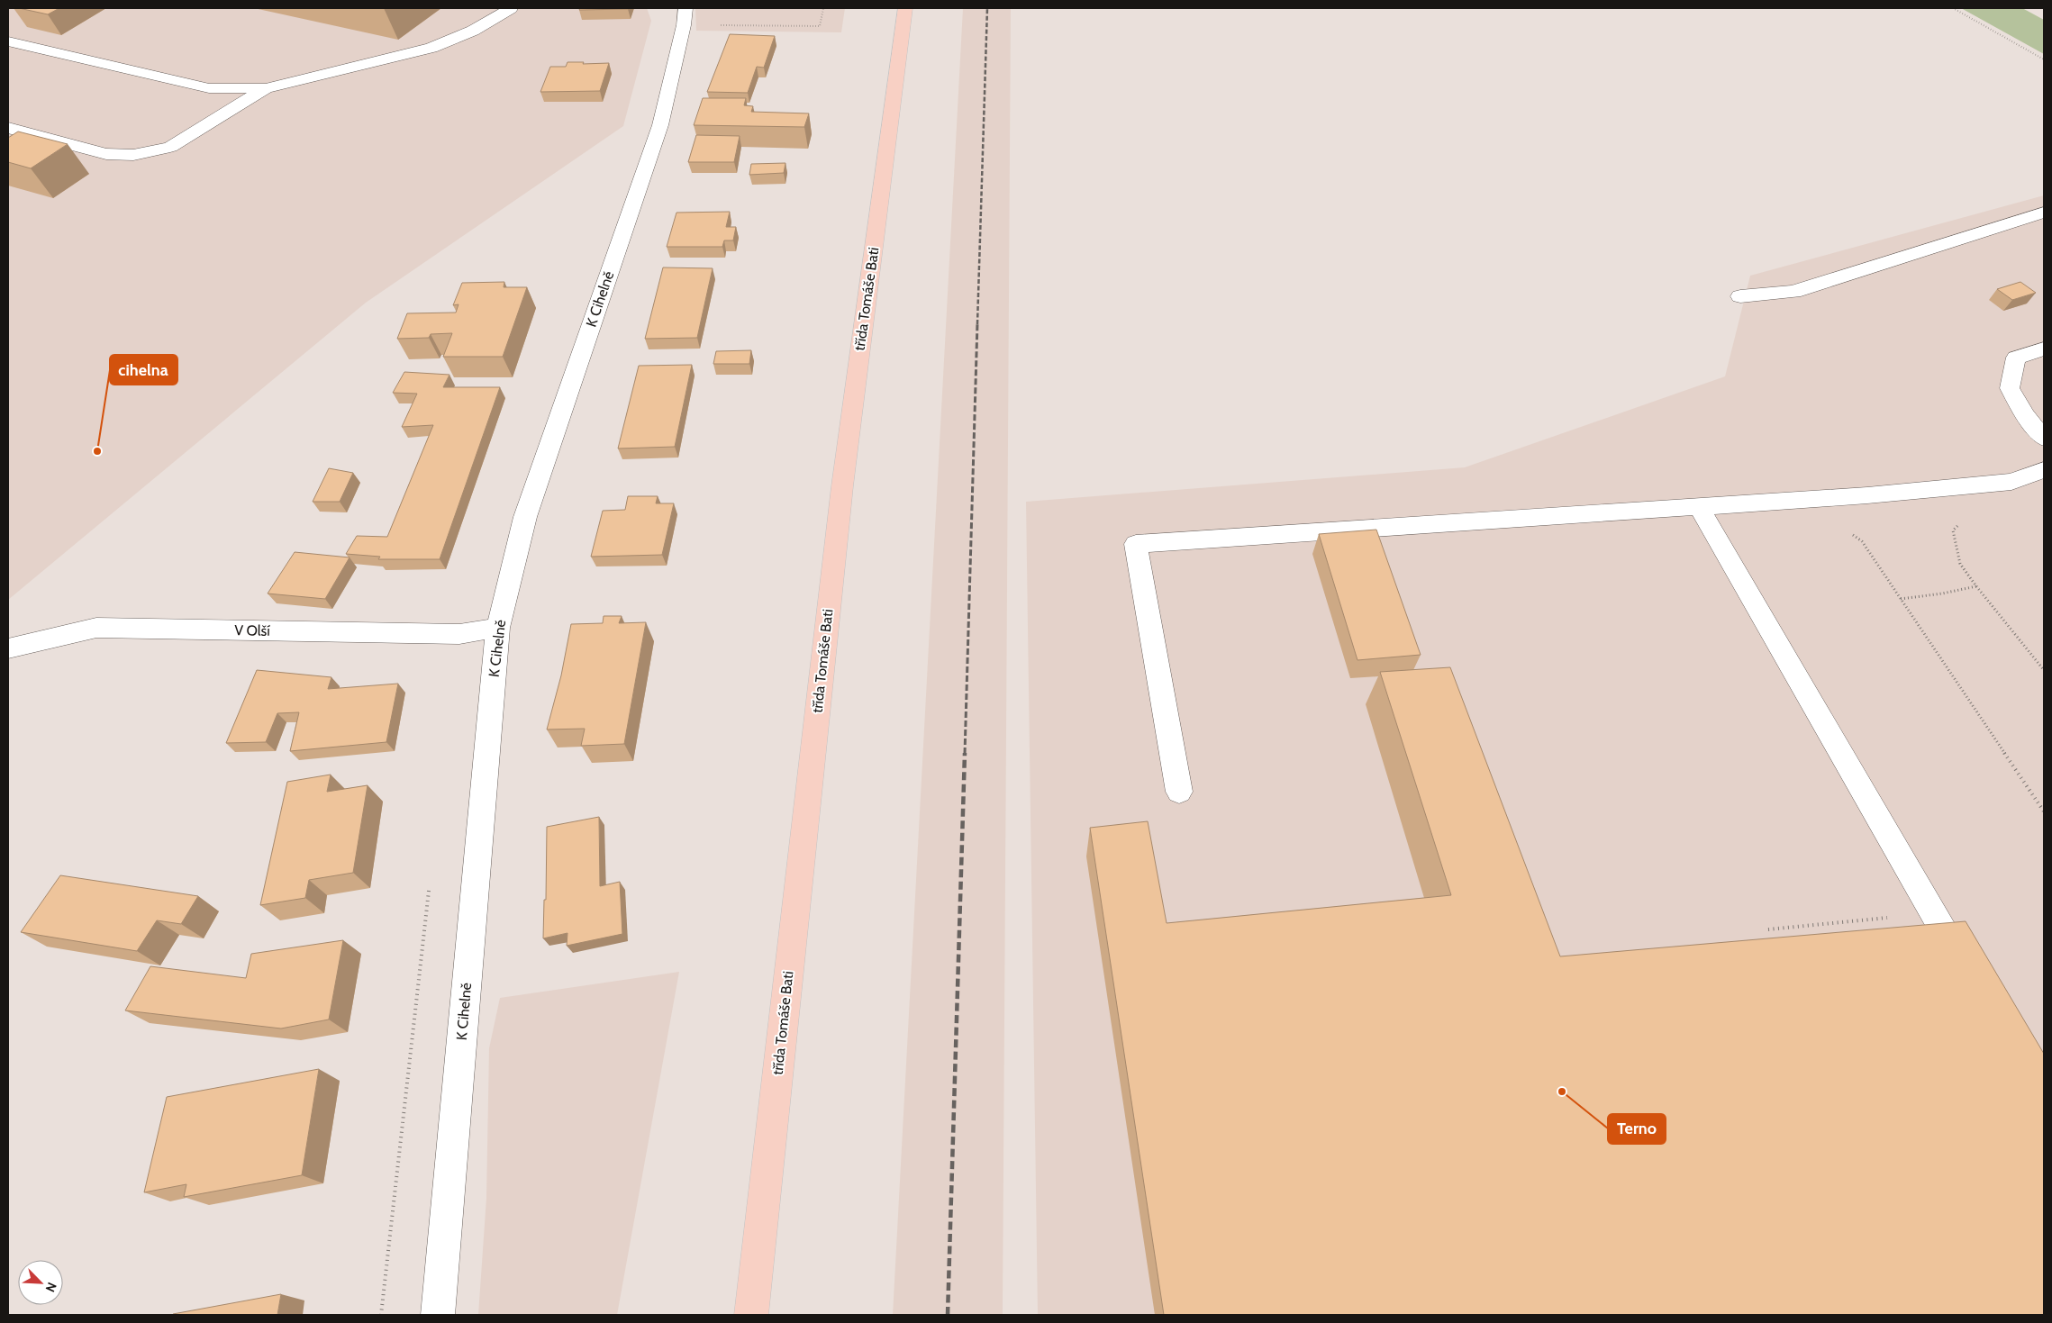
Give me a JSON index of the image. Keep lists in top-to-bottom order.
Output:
{
  "streets": {
    "main road": ["třída Tomáše Bati"],
    "street": ["K Cihelně", "V Olší"]
  },
  "crossings": [
    ["K Cihelně", "V Olší"]
  ],
  "places": ["cihelna", "Terno"],
  "north": "bottom right"
}
